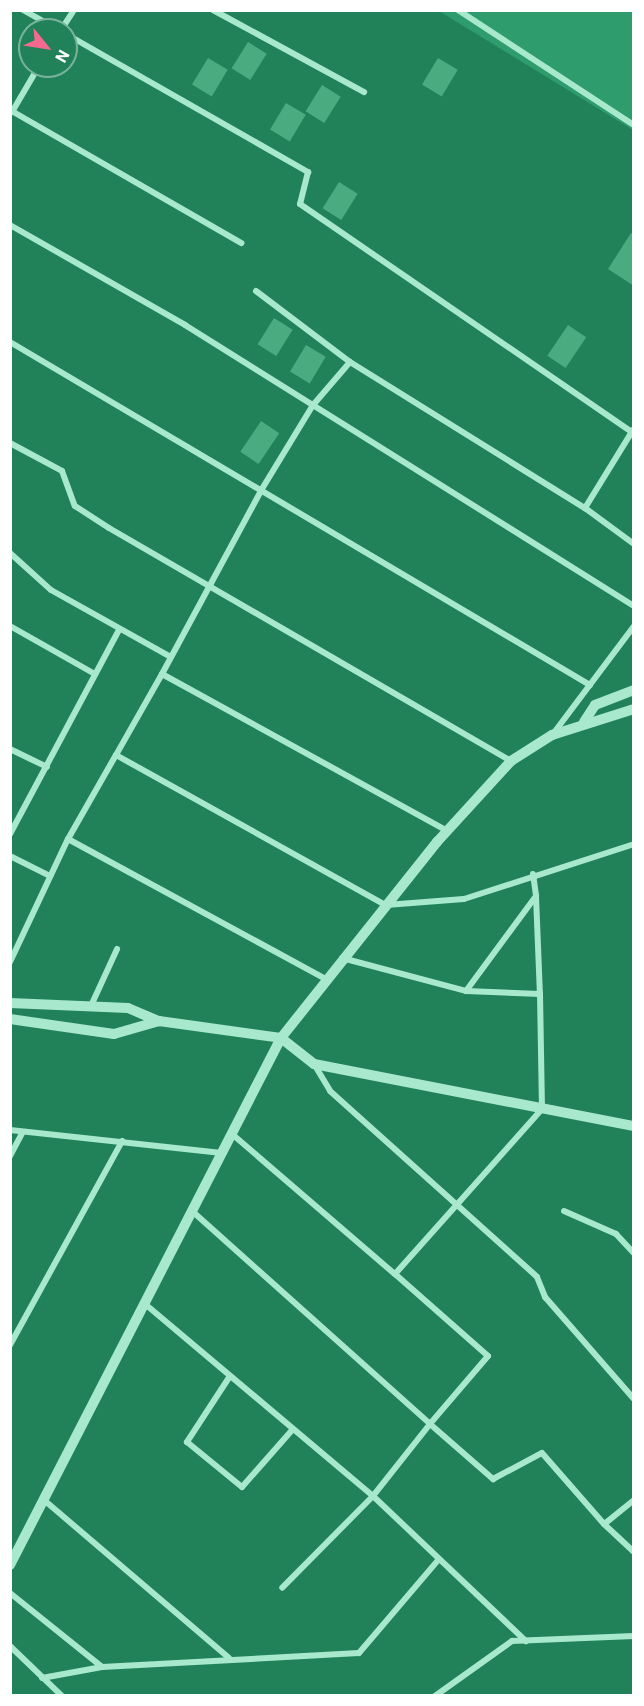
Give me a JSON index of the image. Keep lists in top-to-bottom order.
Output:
{
  "north": "bottom right"
}
